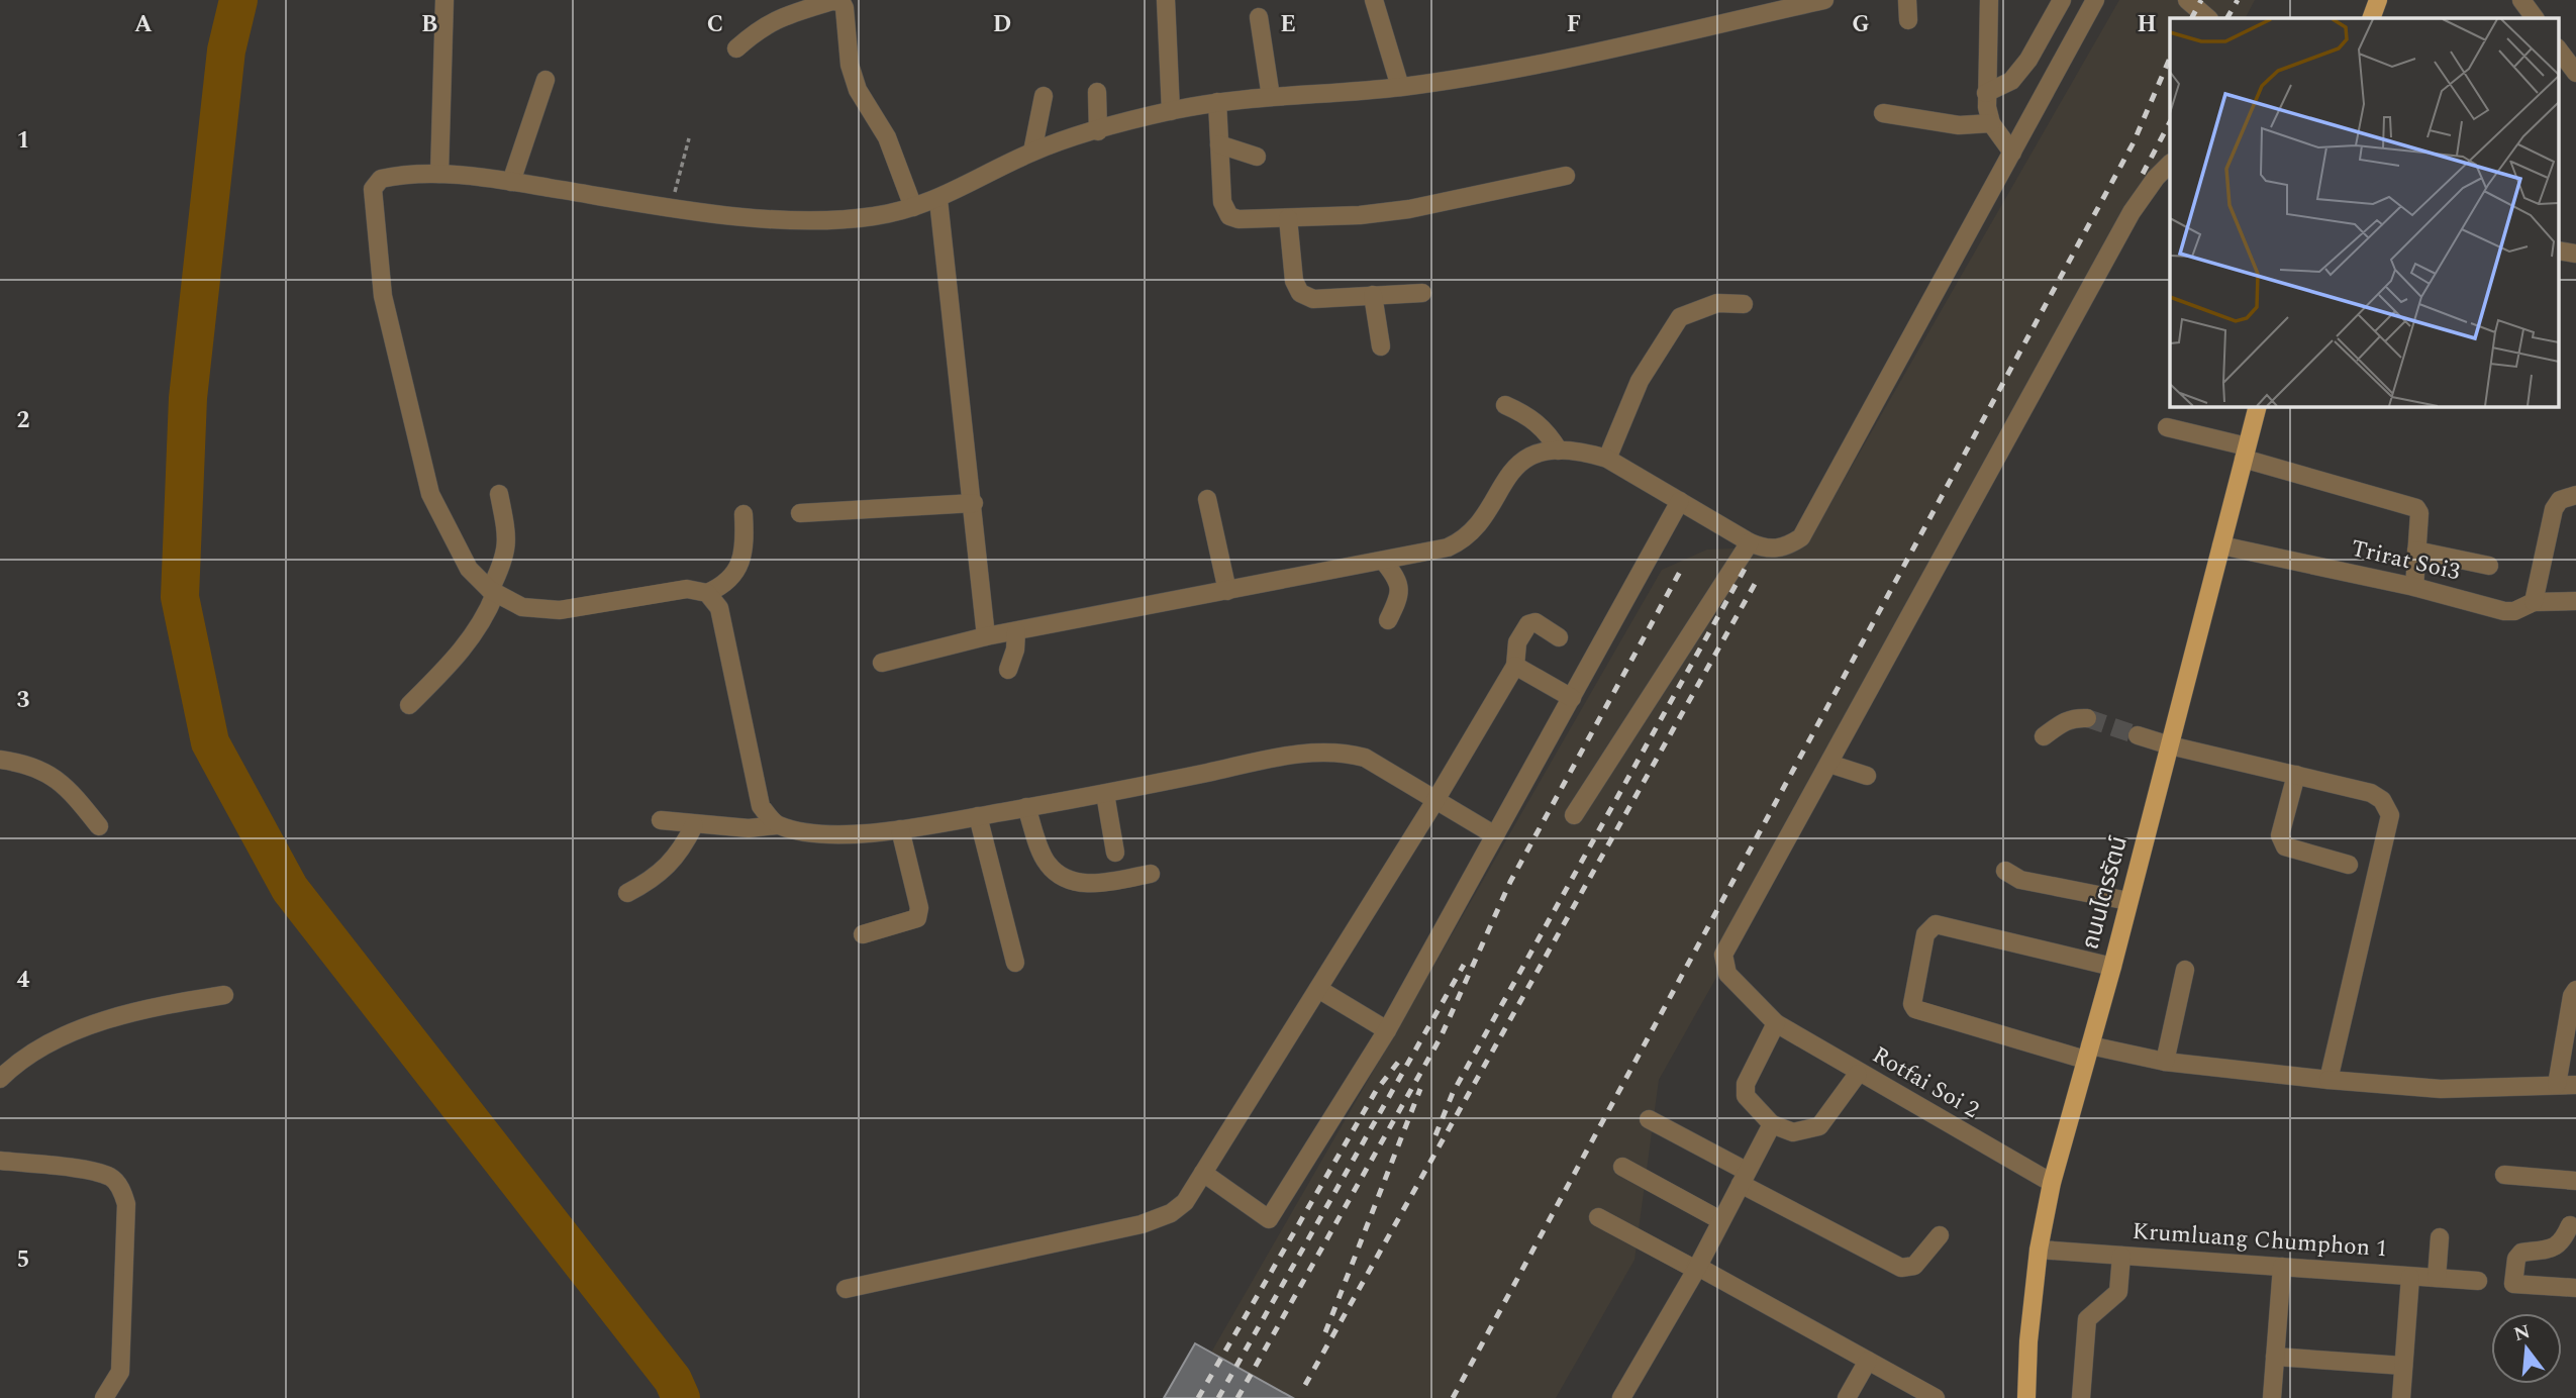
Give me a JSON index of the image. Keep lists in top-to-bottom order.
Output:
{
  "streets": {
    "main road": ["ถนนไตรรัตน์"],
    "street": ["Trirat Soi3", "Rotfai Soi 2", "Krumluang Chumphon 1"]
  },
  "crossings": [
    ["Trirat Soi3", "ถนนไตรรัตน์"],
    ["ถนนไตรรัตน์", "Rotfai Soi 2"],
    ["ถนนไตรรัตน์", "Krumluang Chumphon 1"]
  ],
  "north": "top",
  "grid": {
    "columns": [
      "A",
      "B",
      "C",
      "D",
      "E",
      "F",
      "G",
      "H"
    ],
    "rows": [
      "1",
      "2",
      "3",
      "4",
      "5"
    ]
  }
}
